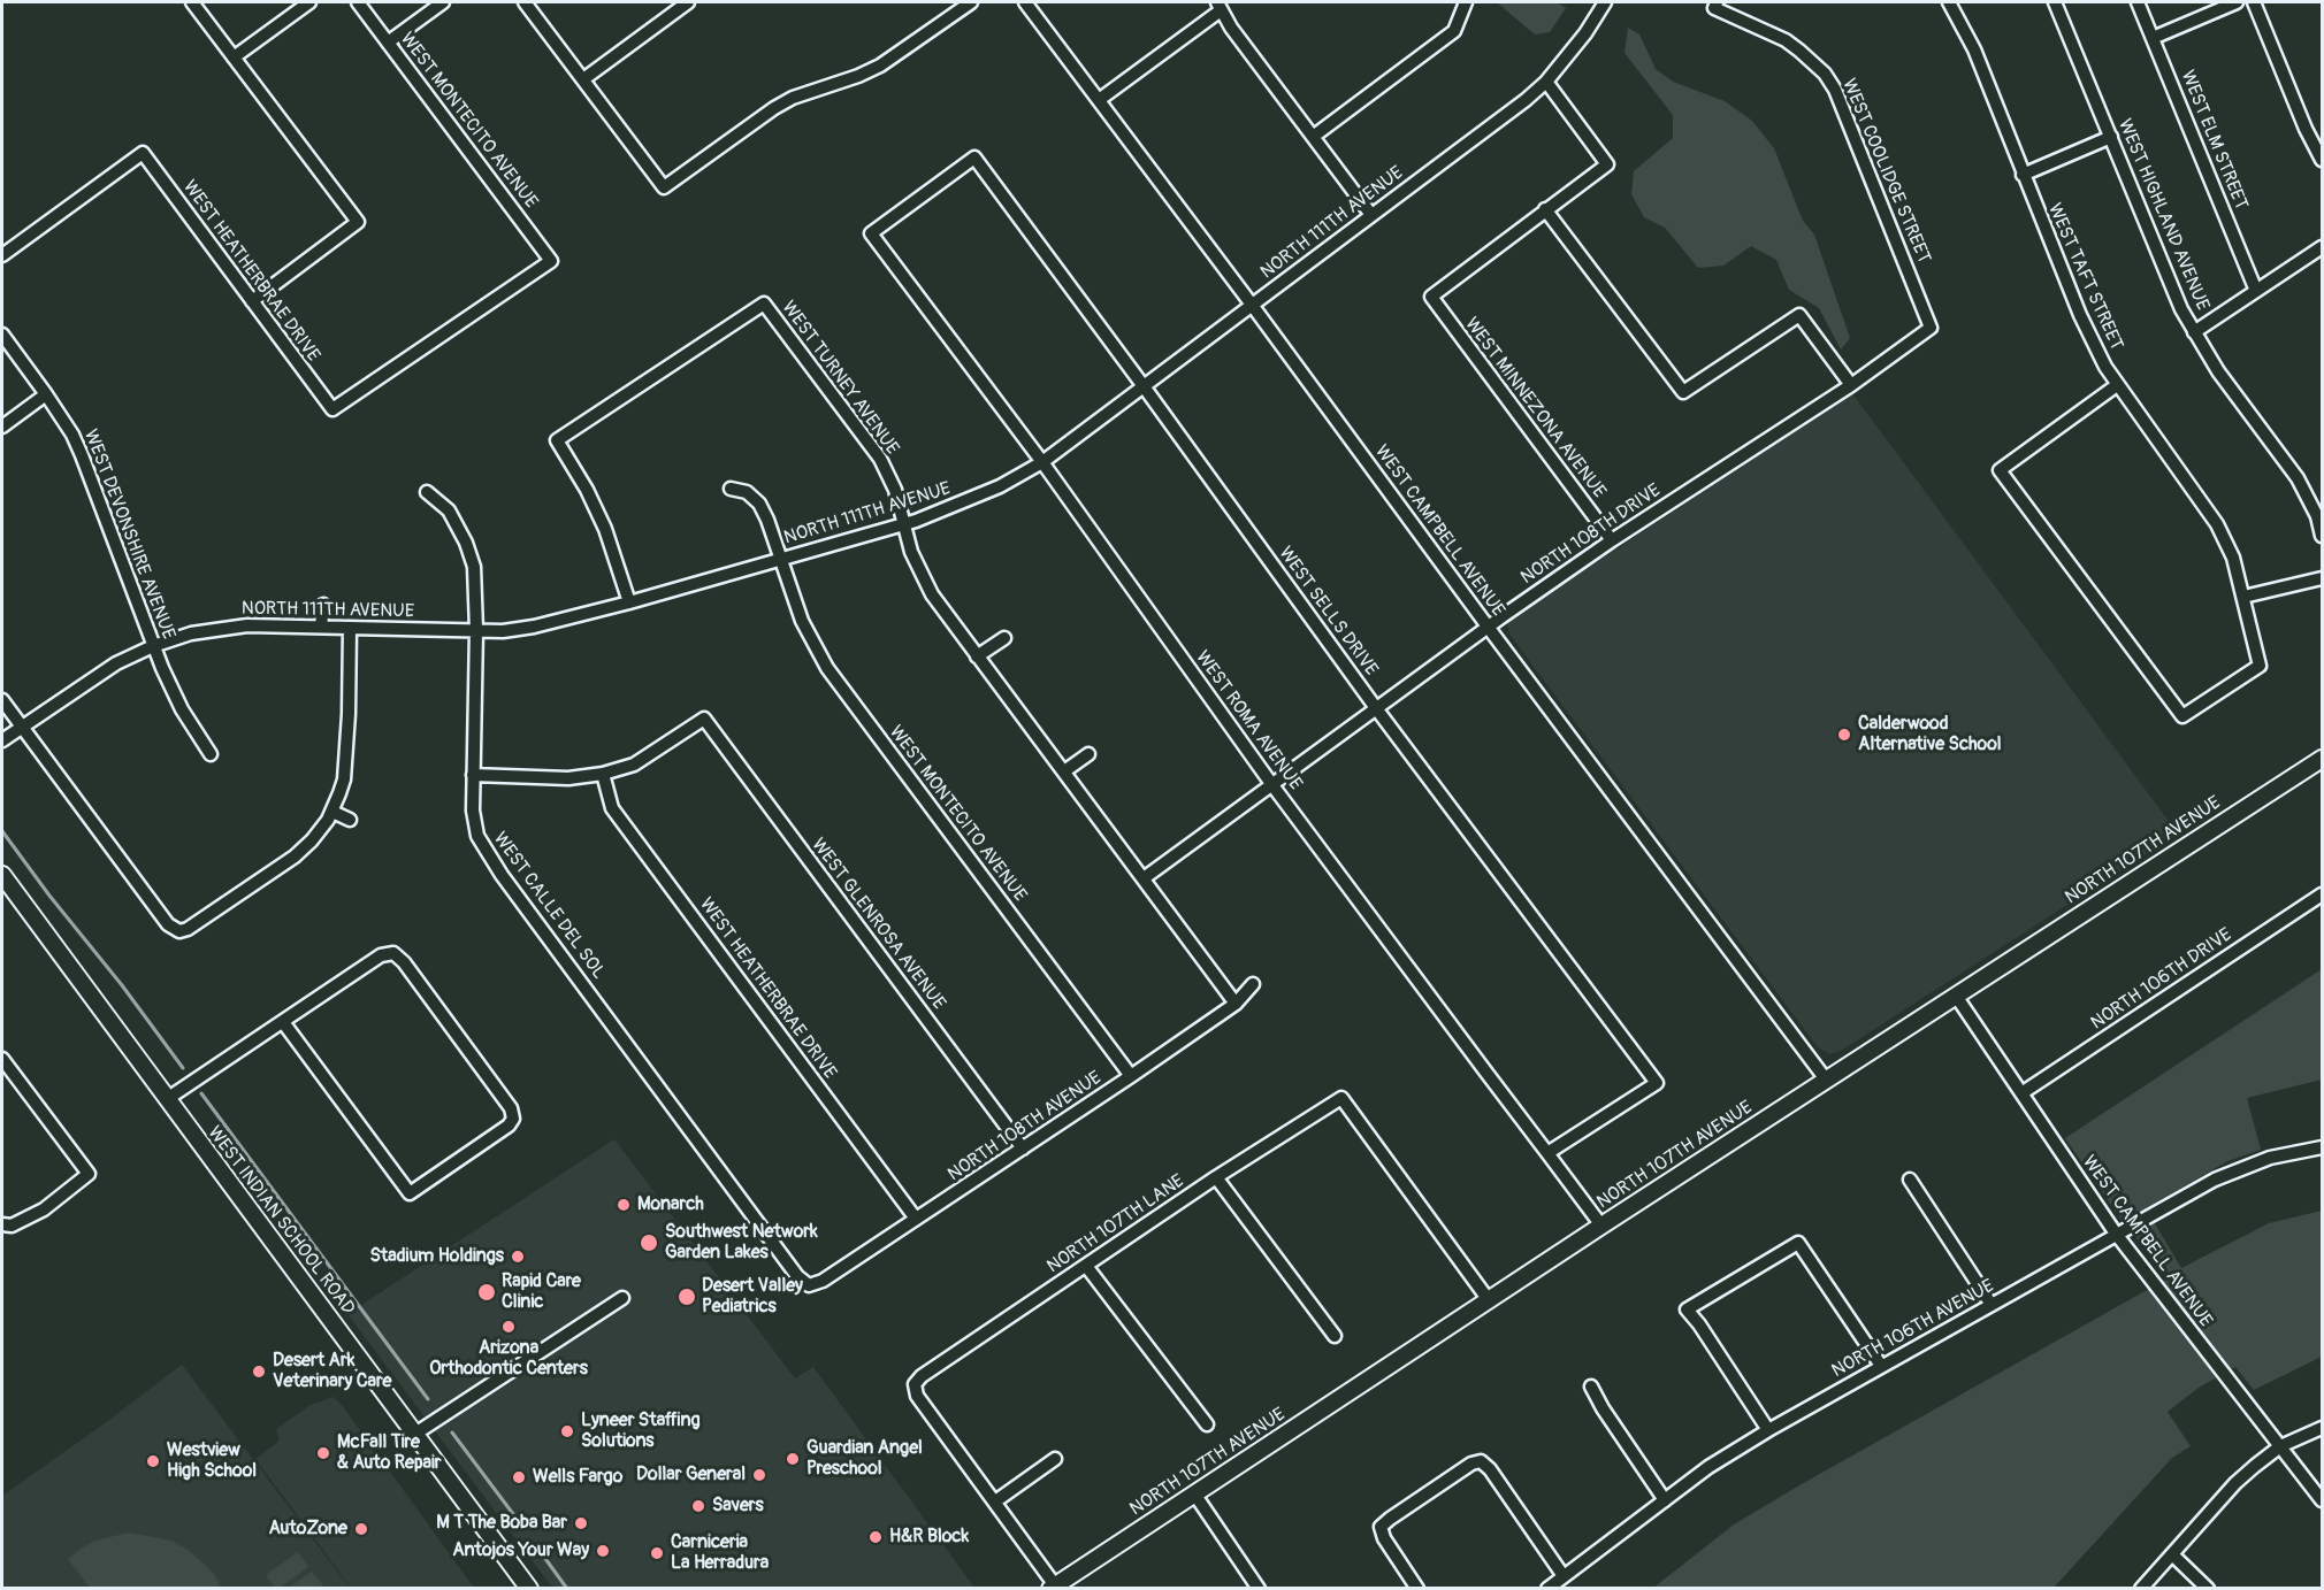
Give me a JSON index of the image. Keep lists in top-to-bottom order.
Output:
{
  "streets": {
    "main road": ["NORTH 107TH AVENUE", "WEST INDIAN SCHOOL ROAD"],
    "street": [
      "WEST MONTECITO AVENUE",
      "WEST ELM STREET",
      "WEST COOLIDGE STREET",
      "WEST HIGHLAND AVENUE",
      "NORTH 111TH AVENUE",
      "WEST HEATHERBRAE DRIVE",
      "WEST TAFT STREET",
      "WEST TURNEY AVENUE",
      "WEST MINNEZONA AVENUE",
      "WEST CAMPBELL AVENUE",
      "WEST DEVONSHIRE AVENUE",
      "NORTH 108TH DRIVE",
      "WEST SELLS DRIVE",
      "WEST ROMA AVENUE",
      "WEST CALLE DEL SOL",
      "WEST GLENROSA AVENUE",
      "NORTH 106TH DRIVE",
      "NORTH 108TH AVENUE",
      "NORTH 107TH LANE",
      "NORTH 106TH AVENUE"
    ]
  },
  "crossings": [
    ["WEST MONTECITO AVENUE", "NORTH 111TH AVENUE"],
    ["WEST MONTECITO AVENUE", "WEST HEATHERBRAE DRIVE"],
    ["WEST MONTECITO AVENUE", "NORTH 108TH AVENUE"],
    ["WEST COOLIDGE STREET", "NORTH 108TH DRIVE"],
    ["NORTH 111TH AVENUE", "WEST TURNEY AVENUE"],
    ["NORTH 111TH AVENUE", "WEST CAMPBELL AVENUE"],
    ["NORTH 111TH AVENUE", "WEST DEVONSHIRE AVENUE"],
    ["NORTH 111TH AVENUE", "WEST SELLS DRIVE"],
    ["NORTH 111TH AVENUE", "WEST ROMA AVENUE"],
    ["NORTH 111TH AVENUE", "WEST CALLE DEL SOL"],
    ["WEST HEATHERBRAE DRIVE", "WEST GLENROSA AVENUE"],
    ["WEST HEATHERBRAE DRIVE", "NORTH 108TH AVENUE"],
    ["WEST TURNEY AVENUE", "NORTH 108TH DRIVE"],
    ["WEST TURNEY AVENUE", "NORTH 108TH AVENUE"],
    ["WEST MINNEZONA AVENUE", "NORTH 108TH DRIVE"],
    ["WEST CAMPBELL AVENUE", "NORTH 108TH DRIVE"],
    ["WEST CAMPBELL AVENUE", "NORTH 107TH AVENUE"],
    ["WEST CAMPBELL AVENUE", "NORTH 106TH DRIVE"],
    ["WEST CAMPBELL AVENUE", "NORTH 106TH AVENUE"],
    ["NORTH 108TH DRIVE", "WEST SELLS DRIVE"],
    ["NORTH 108TH DRIVE", "WEST ROMA AVENUE"],
    ["WEST SELLS DRIVE", "WEST ROMA AVENUE"],
    ["WEST ROMA AVENUE", "NORTH 107TH AVENUE"],
    ["NORTH 107TH AVENUE", "NORTH 107TH LANE"],
    ["WEST CALLE DEL SOL", "NORTH 108TH AVENUE"],
    ["WEST GLENROSA AVENUE", "NORTH 108TH AVENUE"]
  ],
  "places": [
    "Calderwood Alternative School",
    "Monarch",
    "Southwest Network Garden Lakes",
    "Stadium Holdings",
    "Rapid Care Clinic",
    "Desert Valley Pediatrics",
    "Arizona Orthodontic Centers",
    "Desert Ark Veterinary Care",
    "Lyneer Staffing Solutions",
    "McFall Tire & Auto Repair",
    "Guardian Angel Preschool",
    "Westview High School",
    "Dollar General",
    "Wells Fargo",
    "Savers",
    "M T The Boba Bar",
    "AutoZone",
    "H&R Block",
    "Antojos Your Way",
    "Carniceria La Herradura"
  ]
}
